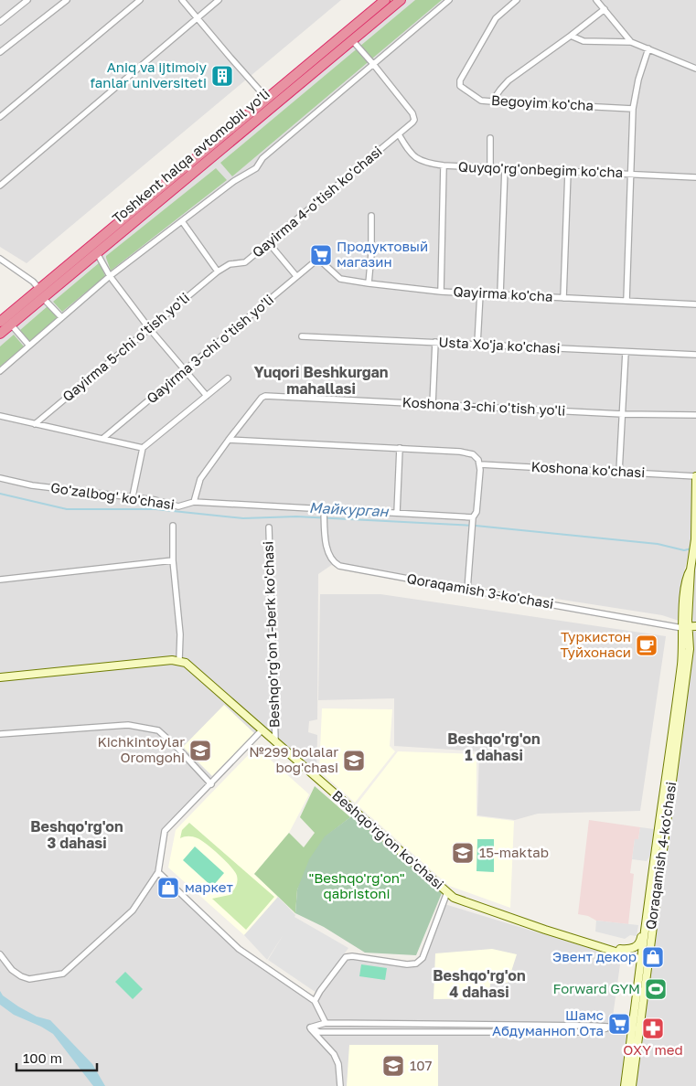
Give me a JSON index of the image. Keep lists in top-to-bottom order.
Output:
{
  "streets": {
    "highway": ["Toshkent halqa avtomobil yo'li"],
    "main road": ["Qoraqamish 3-ko'chasi", "Beshqo'rg'on ko'chasi", "Qoraqamish 4-ko'chasi"],
    "street": [
      "Begoyim ko'cha",
      "Quyqo'rg'onbegim ko'cha",
      "Qayirma 4-o'tish ko'chasi",
      "Qayirma ko'cha",
      "Usta Xo'ja ko'chasi",
      "Qayirma 5-chi o'tish yo'li",
      "Qayirma 3-chi o'tish yo'li",
      "Koshona 3-chi o'tish yo'li",
      "Koshona ko'chasi",
      "Go'zalbog' ko'chasi",
      "Beshqo'rg'on 1-berk ko'chasi"
    ]
  },
  "crossings": [
    ["Quyqo'rg'onbegim ko'cha", "Qayirma 4-o'tish ko'chasi"],
    ["Qayirma 4-o'tish ko'chasi", "Qayirma 5-chi o'tish yo'li"],
    ["Qayirma ko'cha", "Qayirma 3-chi o'tish yo'li"],
    ["Koshona 3-chi o'tish yo'li", "Go'zalbog' ko'chasi"],
    ["Koshona ko'chasi", "Qoraqamish 4-ko'chasi"],
    ["Go'zalbog' ko'chasi", "Qoraqamish 3-ko'chasi"],
    ["Qoraqamish 3-ko'chasi", "Qoraqamish 4-ko'chasi"],
    ["Beshqo'rg'on 1-berk ko'chasi", "Beshqo'rg'on ko'chasi"],
    ["Beshqo'rg'on ko'chasi", "Qoraqamish 4-ko'chasi"]
  ],
  "districts": [
    "Yuqori Beshkurgan mahallasi",
    "Beshqo'rg'on 1 dahasi",
    "Beshqo'rg'on 3 dahasi",
    "Beshqo'rg'on 4 dahasi"
  ],
  "water": ["Майкурган"],
  "parks": ["\"Beshqo'rg'on\" qabristoni"],
  "places": {
    "building": ["Aniq va ijtimoiy fanlar universiteti"],
    "supermarket": ["Продуктовый магазин", "Шамс Абдуманноп Ота"],
    "cafe": ["Туркистон Туйхонаси"],
    "school or university": [
      "Kichkintoylar Oromgohi",
      "№299 bolalar bog'chasi",
      "15-maktab",
      "107"
    ],
    "shop": ["маркет", "Эвент декор"],
    "sports": ["Forward GYM"],
    "pharmacy": ["OXY med"]
  },
  "scale_bar": "100 m"
}
